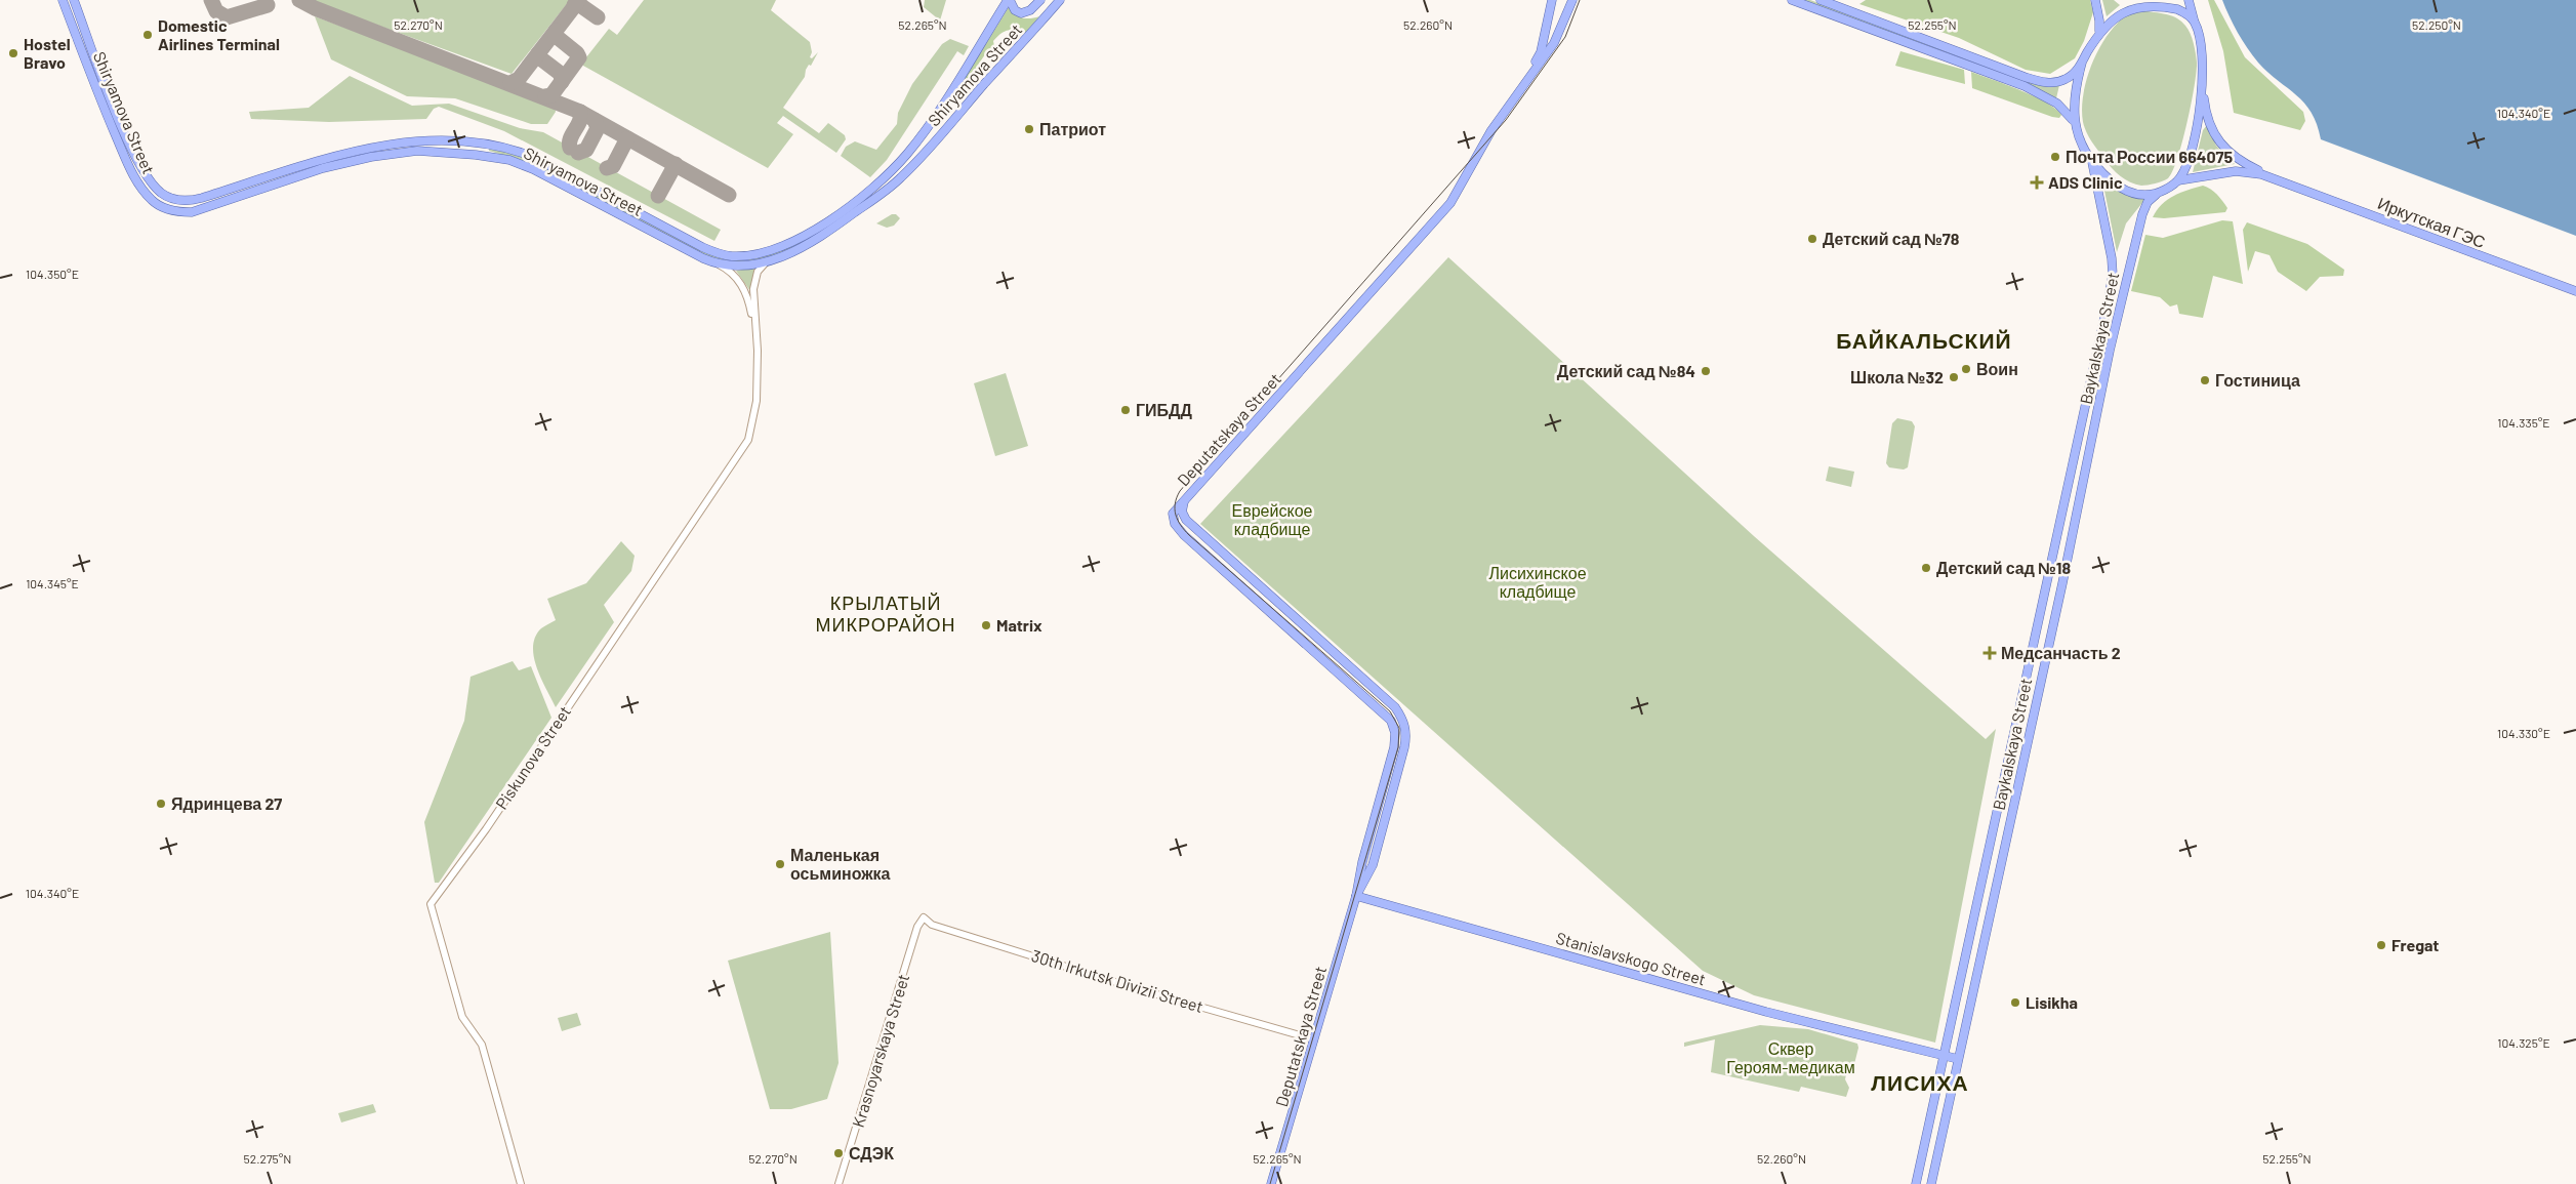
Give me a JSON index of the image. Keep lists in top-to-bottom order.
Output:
{
  "streets": {
    "main road": [
      "Shiryamova Street",
      "Иркутская ГЭС",
      "Baykalskaya Street",
      "Deputatskaya Street",
      "Stanislavskogo Street"
    ],
    "street": ["Piskunova Street", "30th Irkutsk Divizii Street", "Krasnoyarskaya Street"]
  },
  "crossings": [
    ["Shiryamova Street", "Piskunova Street"],
    ["Baykalskaya Street", "Stanislavskogo Street"],
    ["Deputatskaya Street", "Stanislavskogo Street"],
    ["Deputatskaya Street", "30th Irkutsk Divizii Street"],
    ["30th Irkutsk Divizii Street", "Krasnoyarskaya Street"]
  ],
  "districts": ["БАЙКАЛЬСКИЙ", "КРЫЛАТЫЙ МИКРОРАЙОН", "ЛИСИХА"],
  "parks": ["Еврейское кладбище", "Лисихинское кладбище", "Сквер Героям-медикам"],
  "places": {
    "other": [
      "Domestic Airlines Terminal",
      "Hostel Bravo",
      "Патриот",
      "Почта России 664075",
      "Детский сад №78",
      "Воин",
      "Детский сад №84",
      "Школа №32",
      "Гостиница",
      "ГИБДД",
      "Детский сад №18",
      "Matrix",
      "Ядринцева 27",
      "Маленькая осьминожка",
      "Fregat",
      "Lisikha",
      "СДЭК"
    ],
    "health": ["ADS Clinic", "Медсанчасть 2"]
  },
  "coordinates": [
    "52.270°N",
    "52.265°N",
    "52.260°N",
    "52.255°N",
    "52.250°N",
    "104.340°E",
    "104.350°E",
    "104.335°E",
    "104.345°E",
    "104.330°E",
    "104.325°E",
    "52.275°N"
  ]
}
